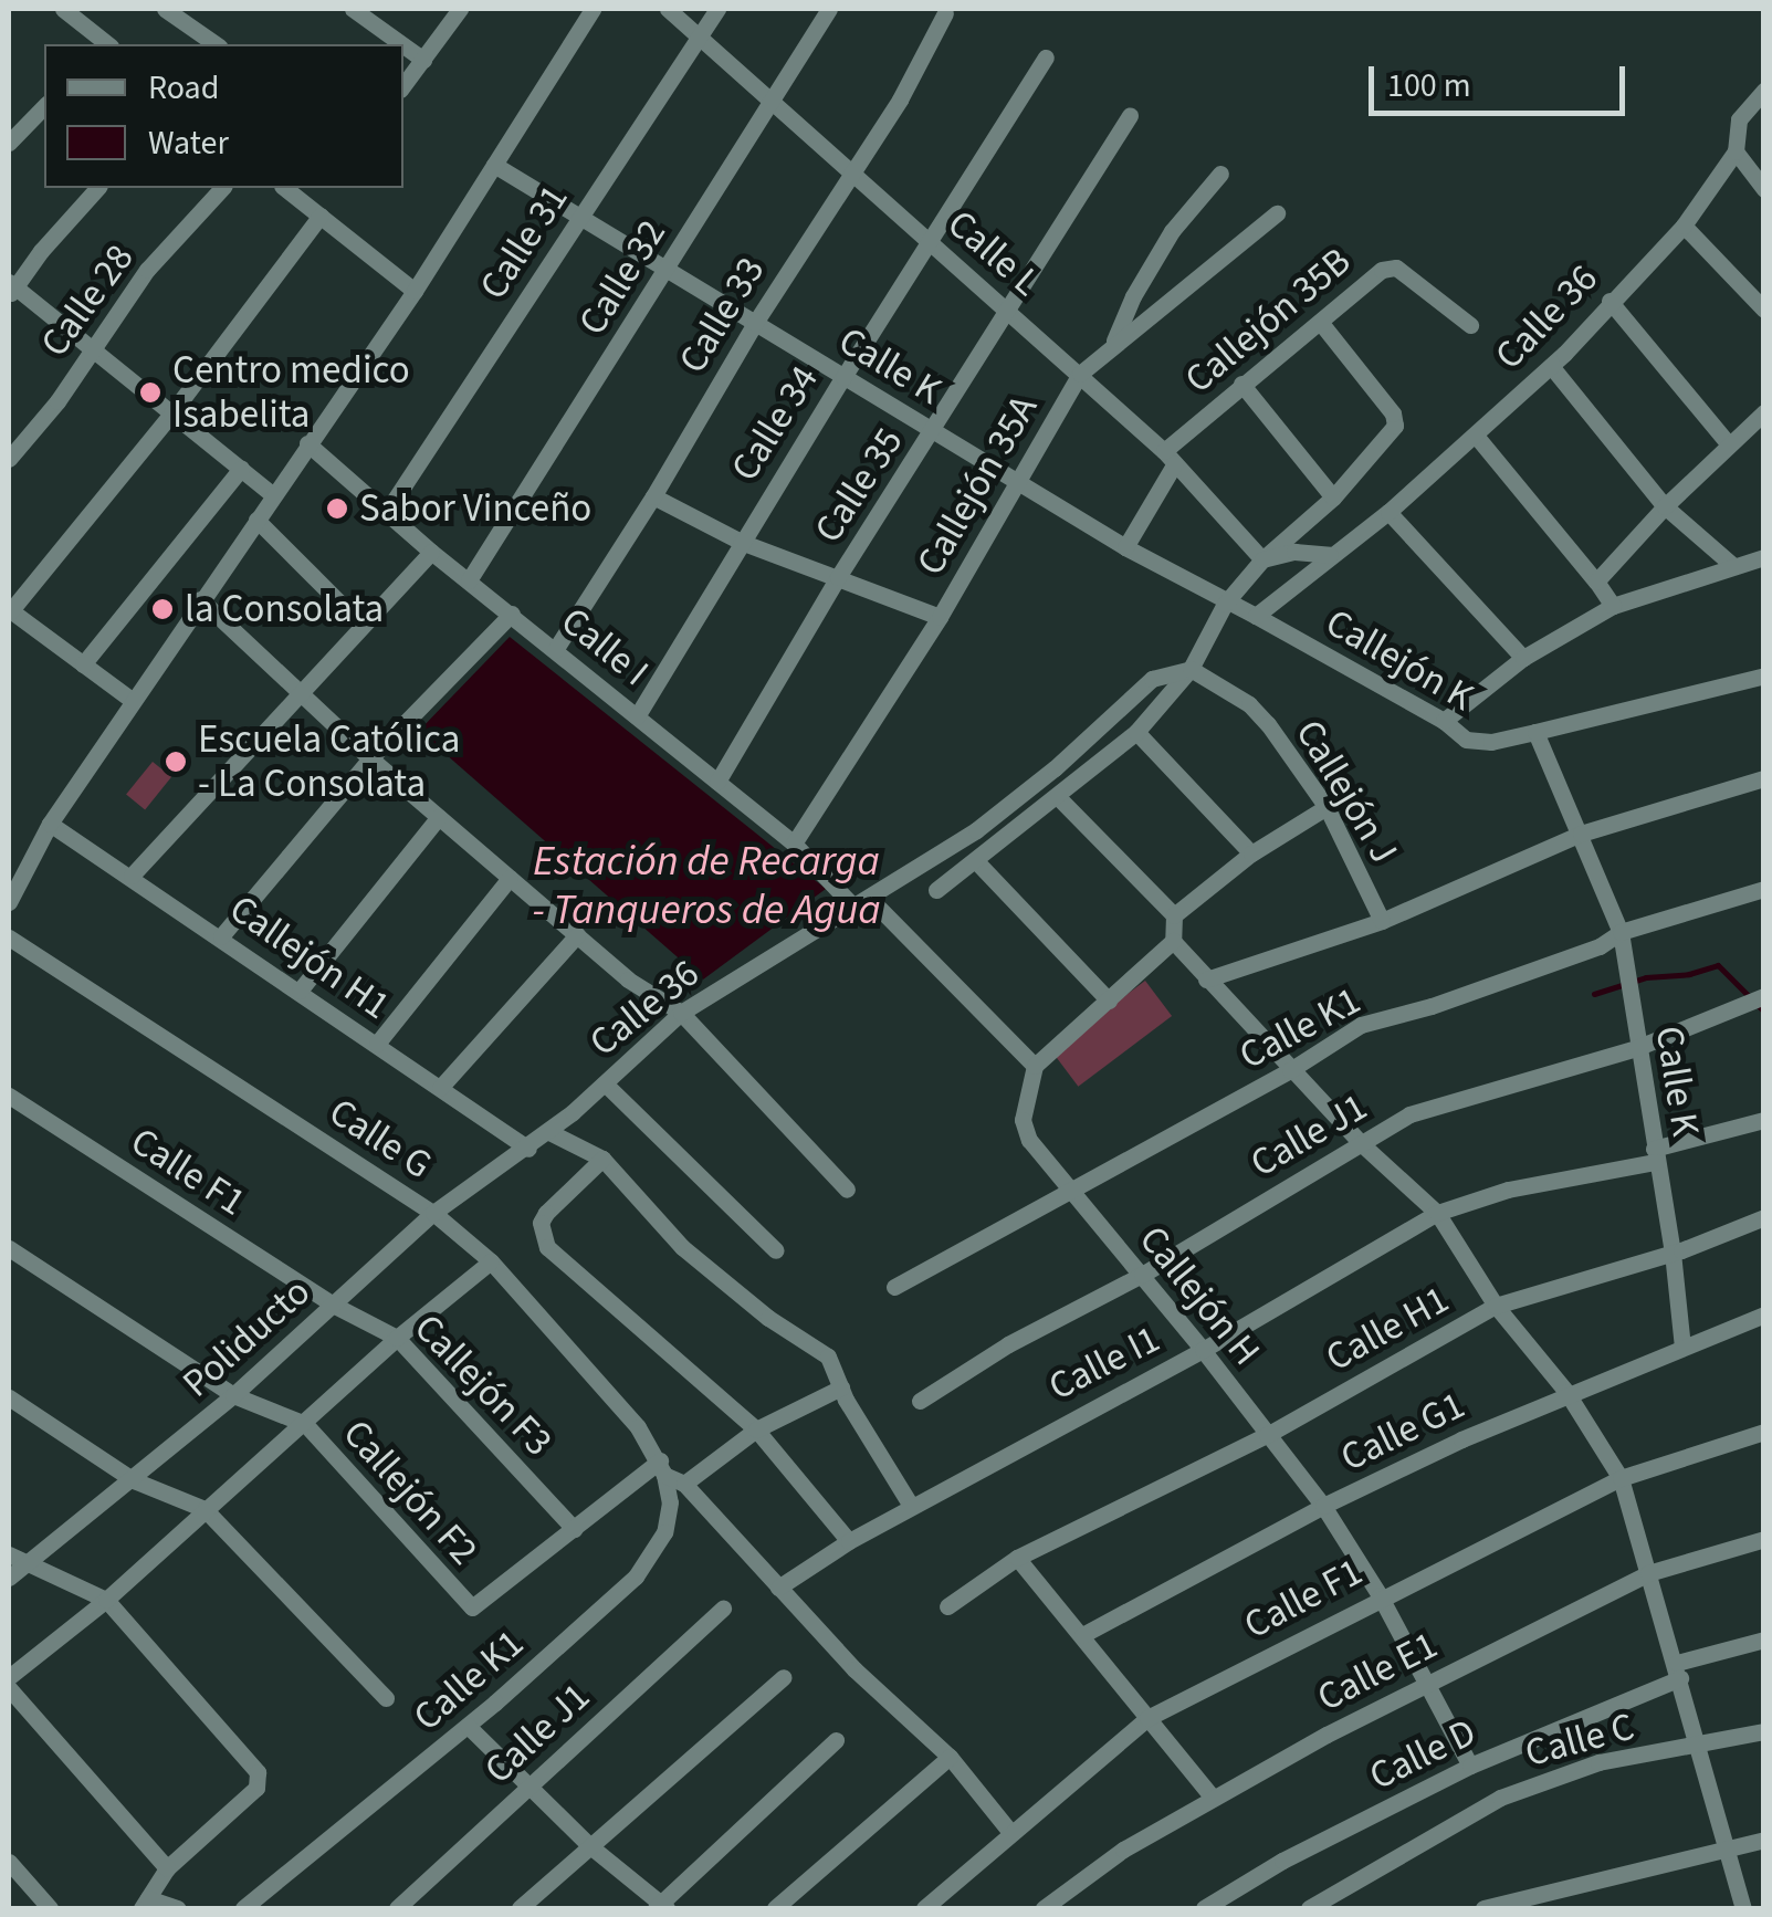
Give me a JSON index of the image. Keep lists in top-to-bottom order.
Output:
{
  "streets": {
    "street": [
      "Calle 31",
      "Calle L",
      "Calle 32",
      "Calle 28",
      "Calle 33",
      "Calle 36",
      "Callejón 35B",
      "Calle K",
      "Calle 34",
      "Calle 35",
      "Callejón 35A",
      "Calle I",
      "Callejón K",
      "Callejón J",
      "Callejón H1",
      "Calle K1",
      "Calle J1",
      "Calle G",
      "Calle F1",
      "Callejón H",
      "Calle H1",
      "Poliducto",
      "Calle I1",
      "Callejón F3",
      "Calle G1",
      "Callejón F2",
      "Calle E1",
      "Calle C",
      "Calle D"
    ]
  },
  "crossings": [
    ["Calle 31", "Calle L"],
    ["Calle 31", "Calle K"],
    ["Calle 31", "Calle I"],
    ["Calle L", "Calle 32"],
    ["Calle L", "Calle 33"],
    ["Calle L", "Callejón 35B"],
    ["Calle L", "Calle 34"],
    ["Calle L", "Calle 35"],
    ["Calle L", "Callejón 35A"],
    ["Calle 32", "Calle K"],
    ["Calle 32", "Calle I"],
    ["Calle 33", "Calle K"],
    ["Calle 33", "Calle I"],
    ["Calle 36", "Calle K"],
    ["Calle 36", "Calle I"],
    ["Calle 36", "Callejón K"],
    ["Calle 36", "Callejón J"],
    ["Calle 36", "Callejón H1"],
    ["Calle 36", "Poliducto"],
    ["Callejón 35B", "Calle K"],
    ["Calle K", "Calle 34"],
    ["Calle K", "Calle 35"],
    ["Calle K", "Callejón 35A"],
    ["Calle K", "Callejón K"],
    ["Calle K", "Calle K1"],
    ["Calle K", "Calle J1"],
    ["Calle K", "Calle H1"],
    ["Calle K", "Calle I1"],
    ["Calle K", "Calle G1"],
    ["Calle 34", "Calle I"],
    ["Calle 35", "Calle I"],
    ["Callejón 35A", "Calle I"],
    ["Callejón H1", "Poliducto"],
    ["Calle K1", "Calle G"],
    ["Calle K1", "Callejón H"],
    ["Calle J1", "Callejón H"],
    ["Calle G", "Poliducto"],
    ["Calle F1", "Callejón H"],
    ["Calle F1", "Poliducto"],
    ["Calle F1", "Callejón F3"],
    ["Callejón H", "Calle H1"],
    ["Callejón H", "Calle I1"],
    ["Callejón H", "Calle G1"],
    ["Callejón H", "Calle E1"],
    ["Callejón H", "Calle D"],
    ["Poliducto", "Callejón F3"],
    ["Poliducto", "Callejón F2"],
    ["Callejón F3", "Callejón F2"]
  ],
  "water": ["Estación de Recarga - Tanqueros de Agua"],
  "places": [
    "Centro medico Isabelita",
    "Sabor Vinceño",
    "la Consolata",
    "Escuela Católica - La Consolata"
  ],
  "legend": ["Road", "Water"],
  "scale_bar": "100 m"
}
